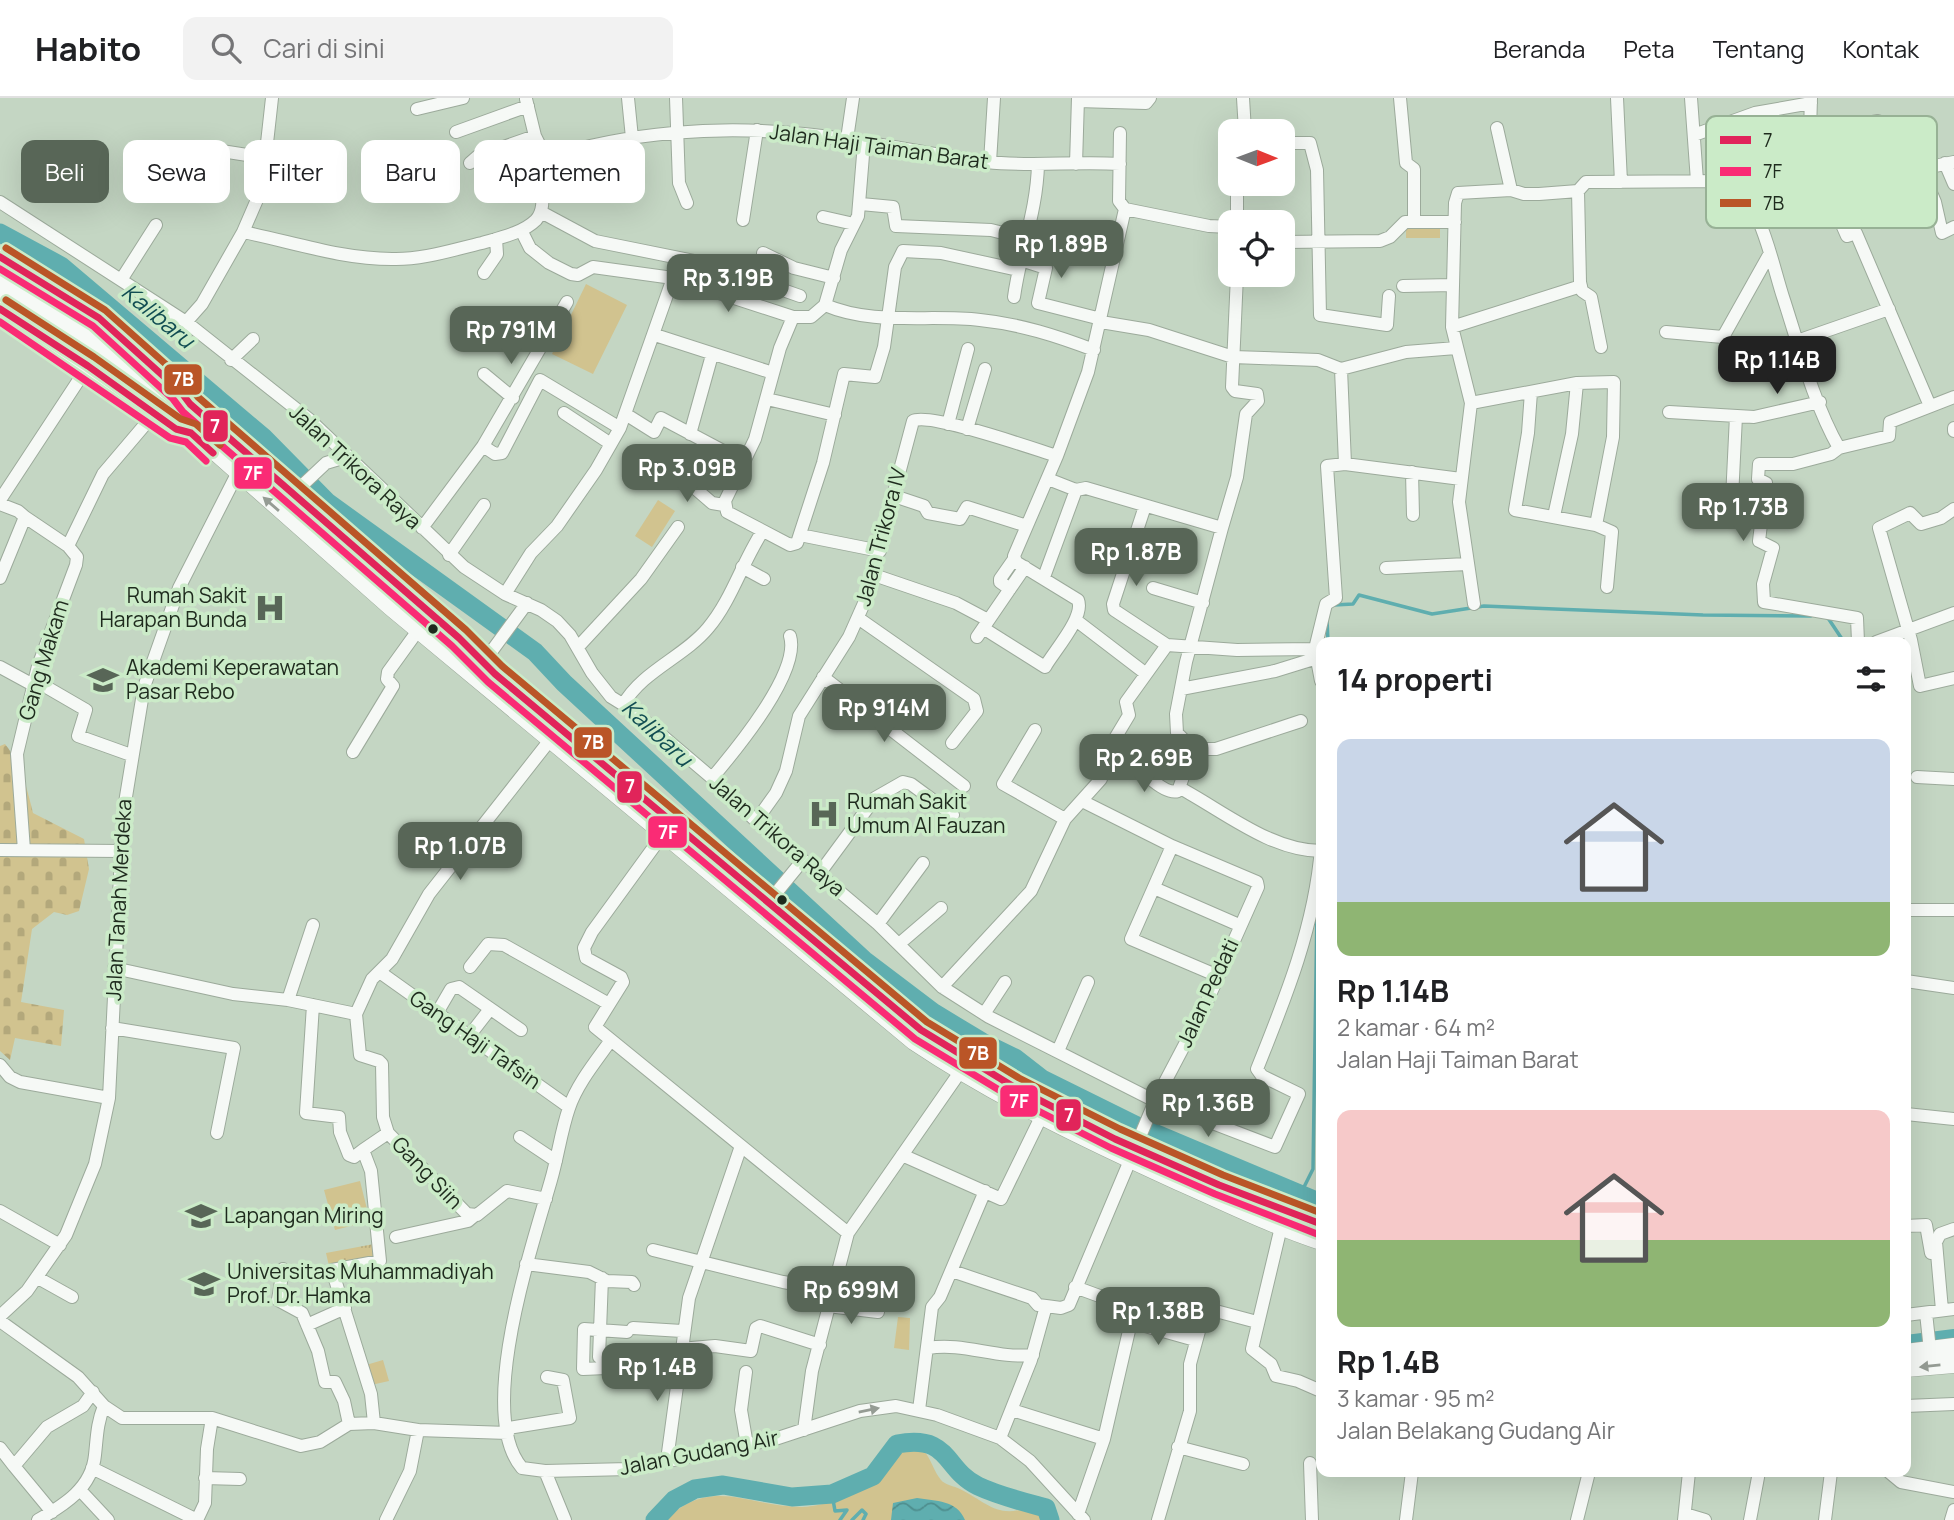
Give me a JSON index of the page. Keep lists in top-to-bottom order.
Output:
{
  "streets": {
    "street": [
      "Jalan Haji Taiman Barat",
      "Jalan Trikora Raya",
      "Jalan Trikora IV",
      "Gang Makam",
      "Jalan Tanah Merdeka",
      "Jalan Pedati",
      "Gang Haji Tafsin",
      "Gang Siin",
      "Jalan Gudang Air"
    ]
  },
  "crossings": [
    ["Jalan Trikora Raya", "Jalan Trikora IV"],
    ["Jalan Trikora Raya", "Jalan Pedati"],
    ["Gang Haji Tafsin", "Jalan Gudang Air"],
    ["Gang Siin", "Jalan Gudang Air"]
  ],
  "water": ["Kalibaru"],
  "places": {
    "hospital": ["Rumah Sakit Harapan Bunda", "Rumah Sakit Umum Al Fauzan"],
    "school or university": ["Akademi Keperawatan Pasar Rebo", "Lapangan Miring", "Universitas Muhammadiyah Prof. Dr. Hamka"]
  },
  "lines": ["transit line 7B", "transit line 7", "transit line 7F"],
  "legend": ["7", "7F", "7B"],
  "north": "right",
  "page": {
    "header": "Habito",
    "search": "Cari di sini",
    "nav": [
      "Beranda",
      "Peta",
      "Tentang",
      "Kontak"
    ],
    "chip": [
      "Beli",
      "Sewa",
      "Filter",
      "Baru",
      "Apartemen"
    ],
    "price": [
      "Rp 1.89B",
      "Rp 3.19B",
      "Rp 791M",
      "Rp 1.14B",
      "Rp 3.09B",
      "Rp 1.73B",
      "Rp 1.87B",
      "Rp 914M",
      "Rp 2.69B",
      "Rp 1.07B",
      "Rp 1.36B",
      "Rp 699M",
      "Rp 1.38B",
      "Rp 1.4B"
    ],
    "heading": "14 properti",
    "list": [
      {
        "name": "Rp 1.14B",
        "note": "2 kamar · 64 m² · Jalan Haji Taiman Barat"
      },
      {
        "name": "Rp 1.4B",
        "note": "3 kamar · 95 m² · Jalan Belakang Gudang Air"
      }
    ]
  }
}
